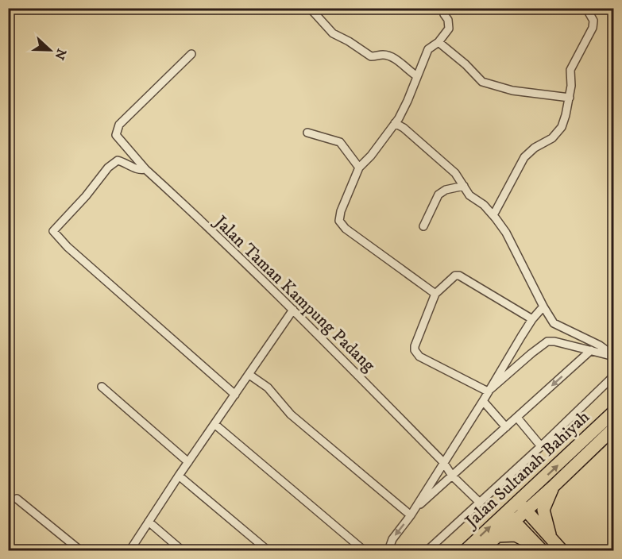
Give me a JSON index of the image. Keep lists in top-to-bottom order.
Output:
{
  "streets": {
    "main road": ["Jalan Sultanah Bahiyah"],
    "street": ["Jalan Taman Kampung Padang"]
  },
  "north": "right"
}
